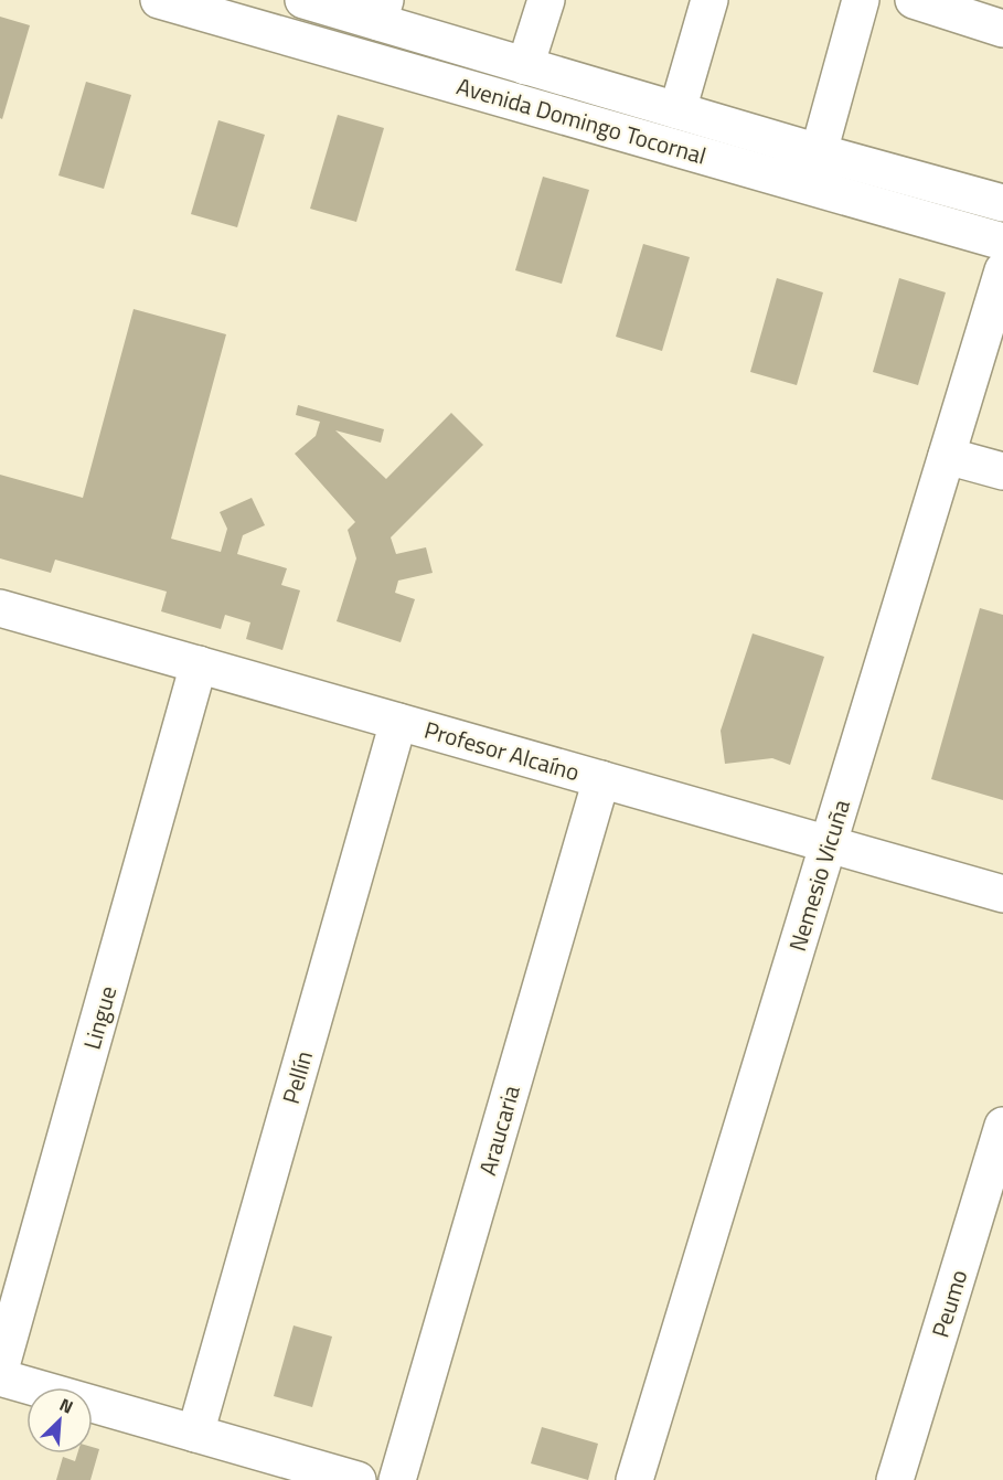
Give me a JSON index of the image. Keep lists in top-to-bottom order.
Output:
{
  "streets": {
    "street": [
      "Avenida Domingo Tocornal",
      "Profesor Alcaíno",
      "Nemesio Vicuña",
      "Lingue",
      "Pellín",
      "Araucaria",
      "Peumo"
    ]
  },
  "crossings": [
    ["Profesor Alcaíno", "Nemesio Vicuña"],
    ["Profesor Alcaíno", "Lingue"],
    ["Profesor Alcaíno", "Pellín"],
    ["Profesor Alcaíno", "Araucaria"]
  ],
  "north": "top right"
}
